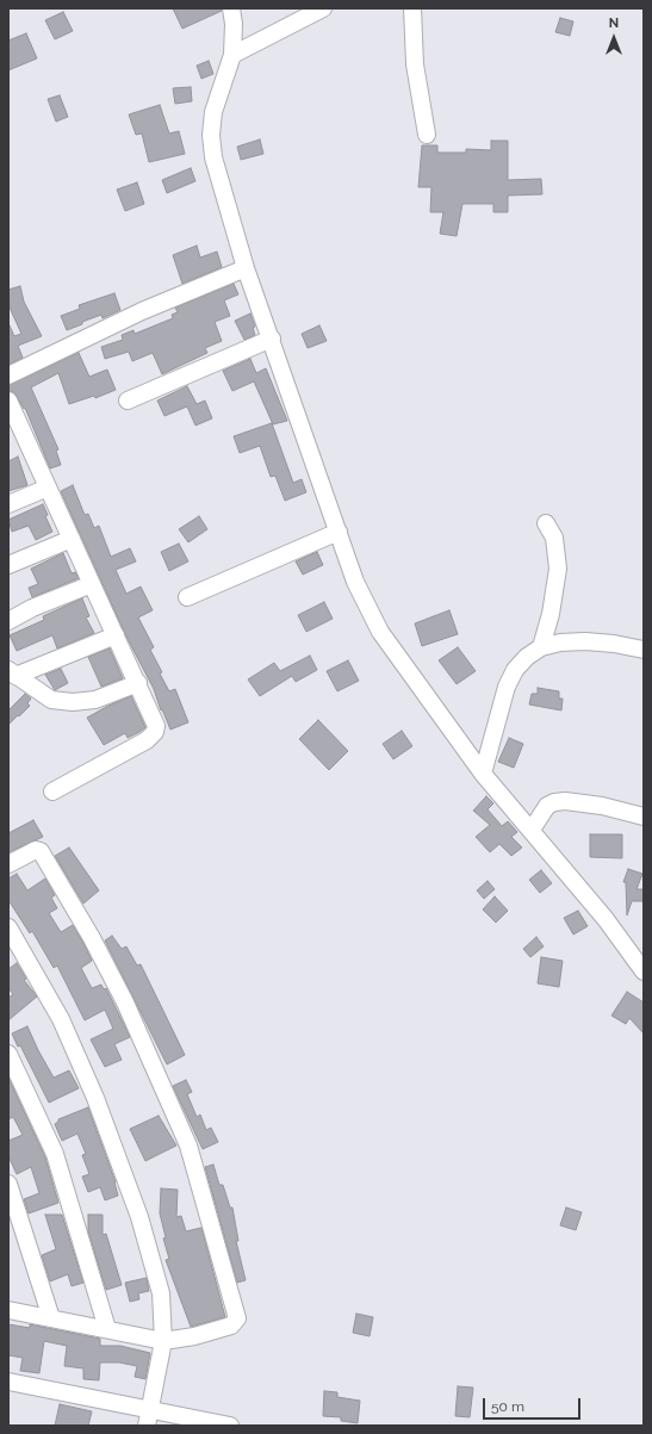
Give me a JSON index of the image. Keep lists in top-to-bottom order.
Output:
{
  "scale_bar": "50 m",
  "north": "top"
}
